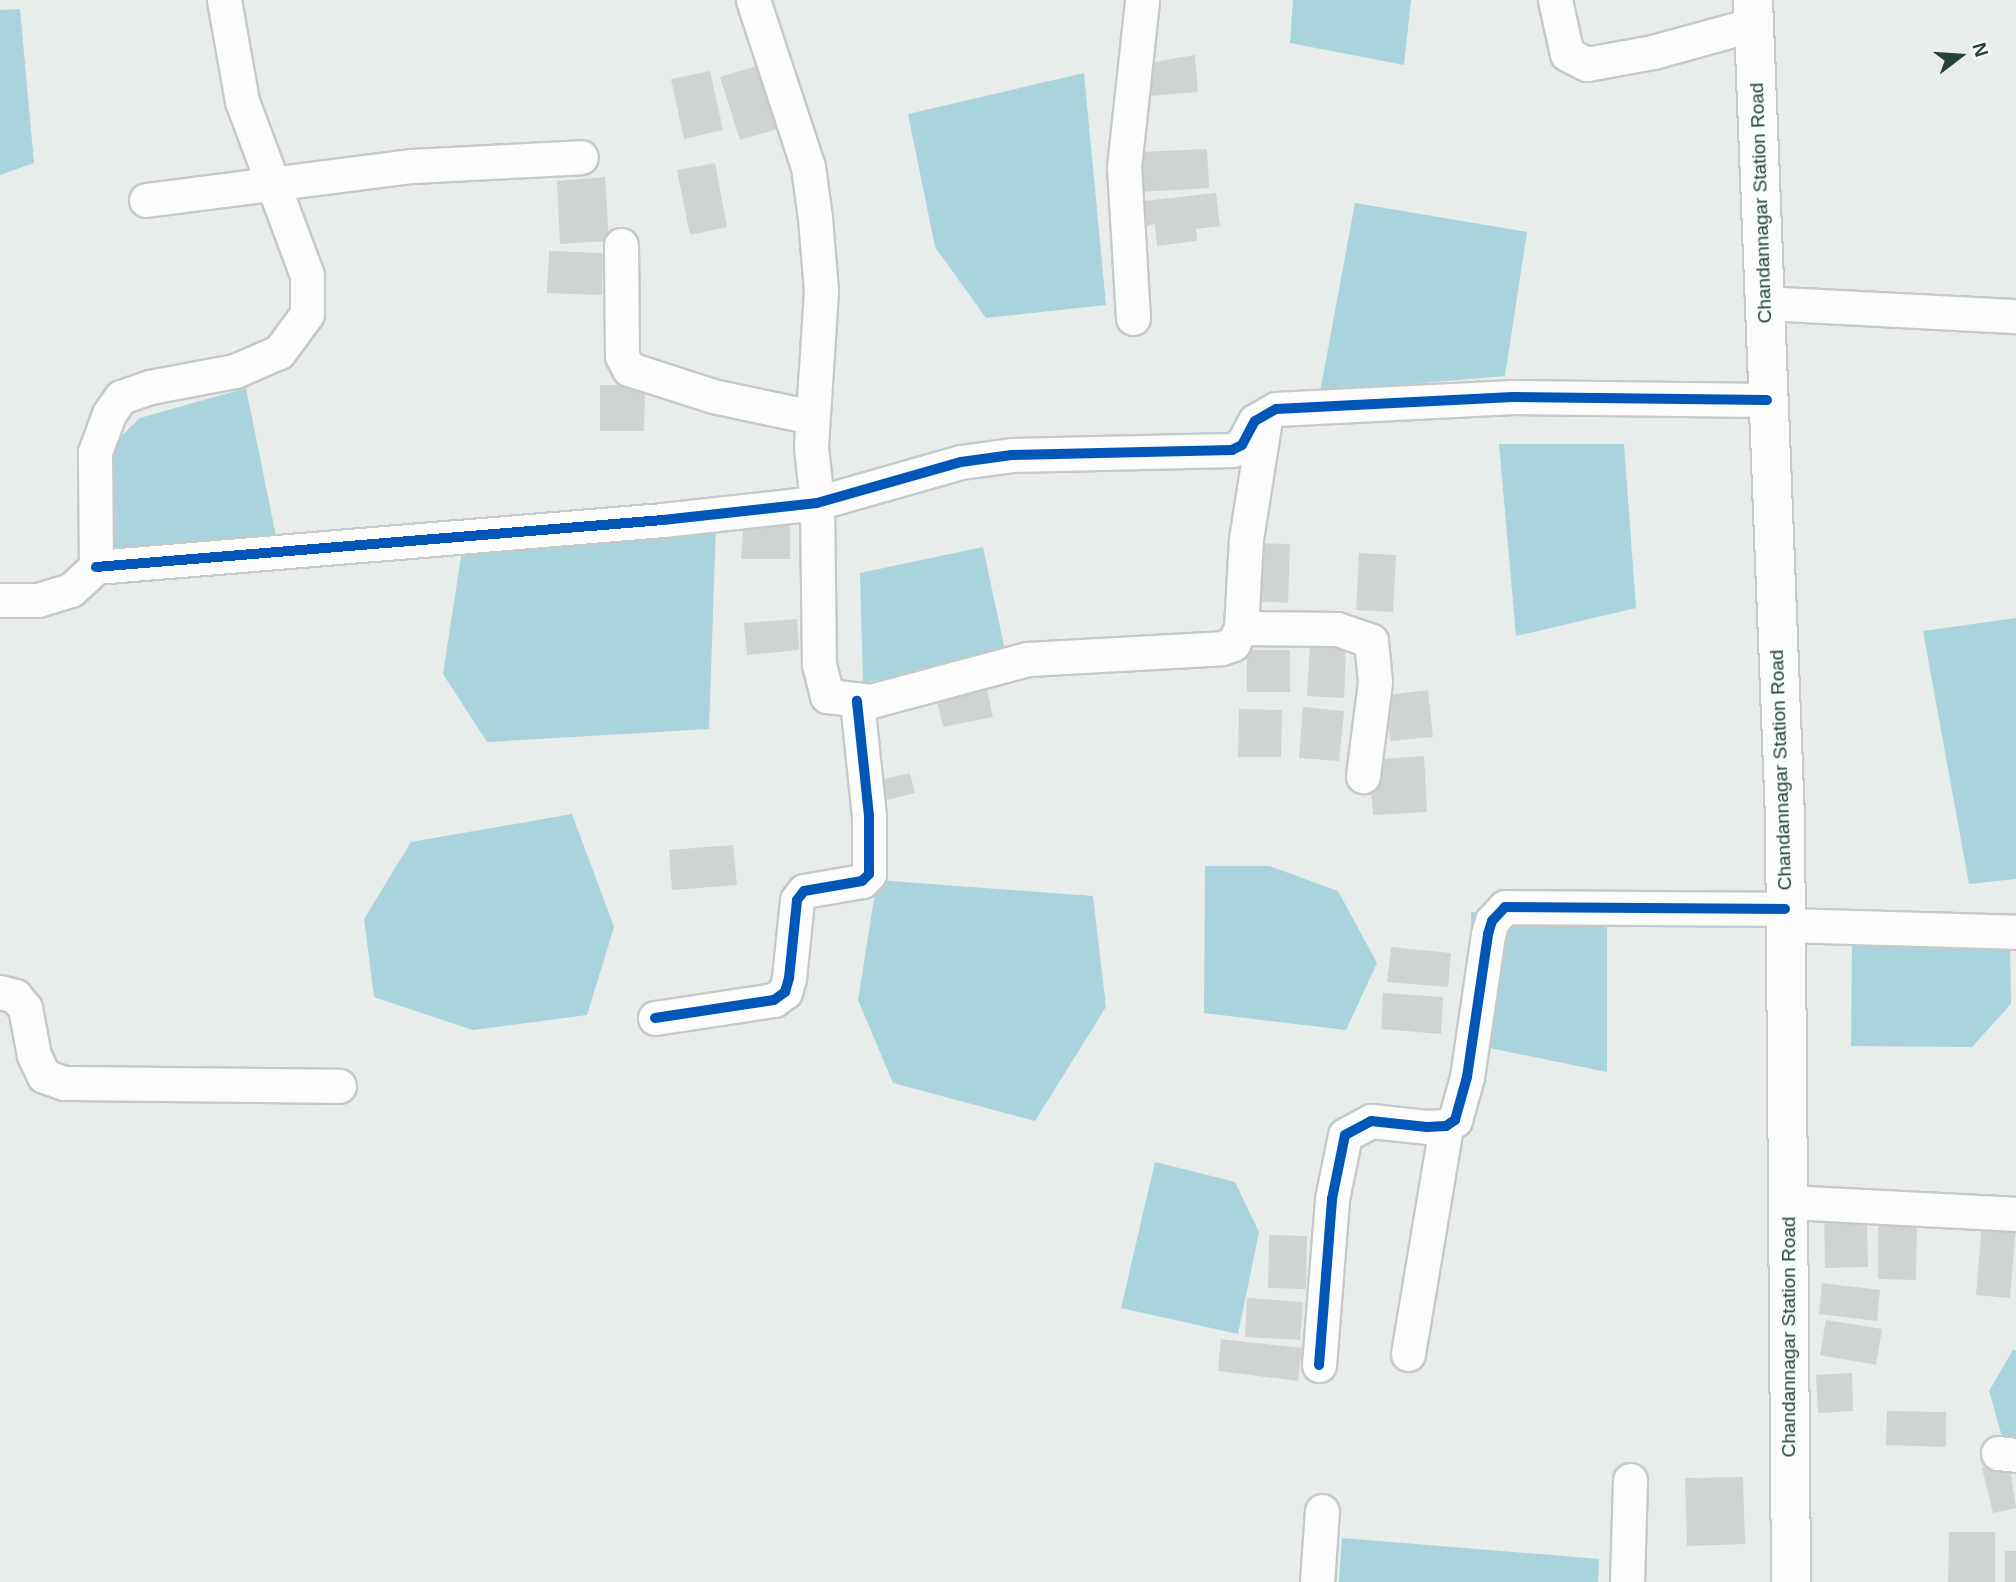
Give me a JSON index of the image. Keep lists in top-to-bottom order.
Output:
{
  "streets": {
    "main road": ["Chandannagar Station Road"]
  },
  "north": "right"
}
